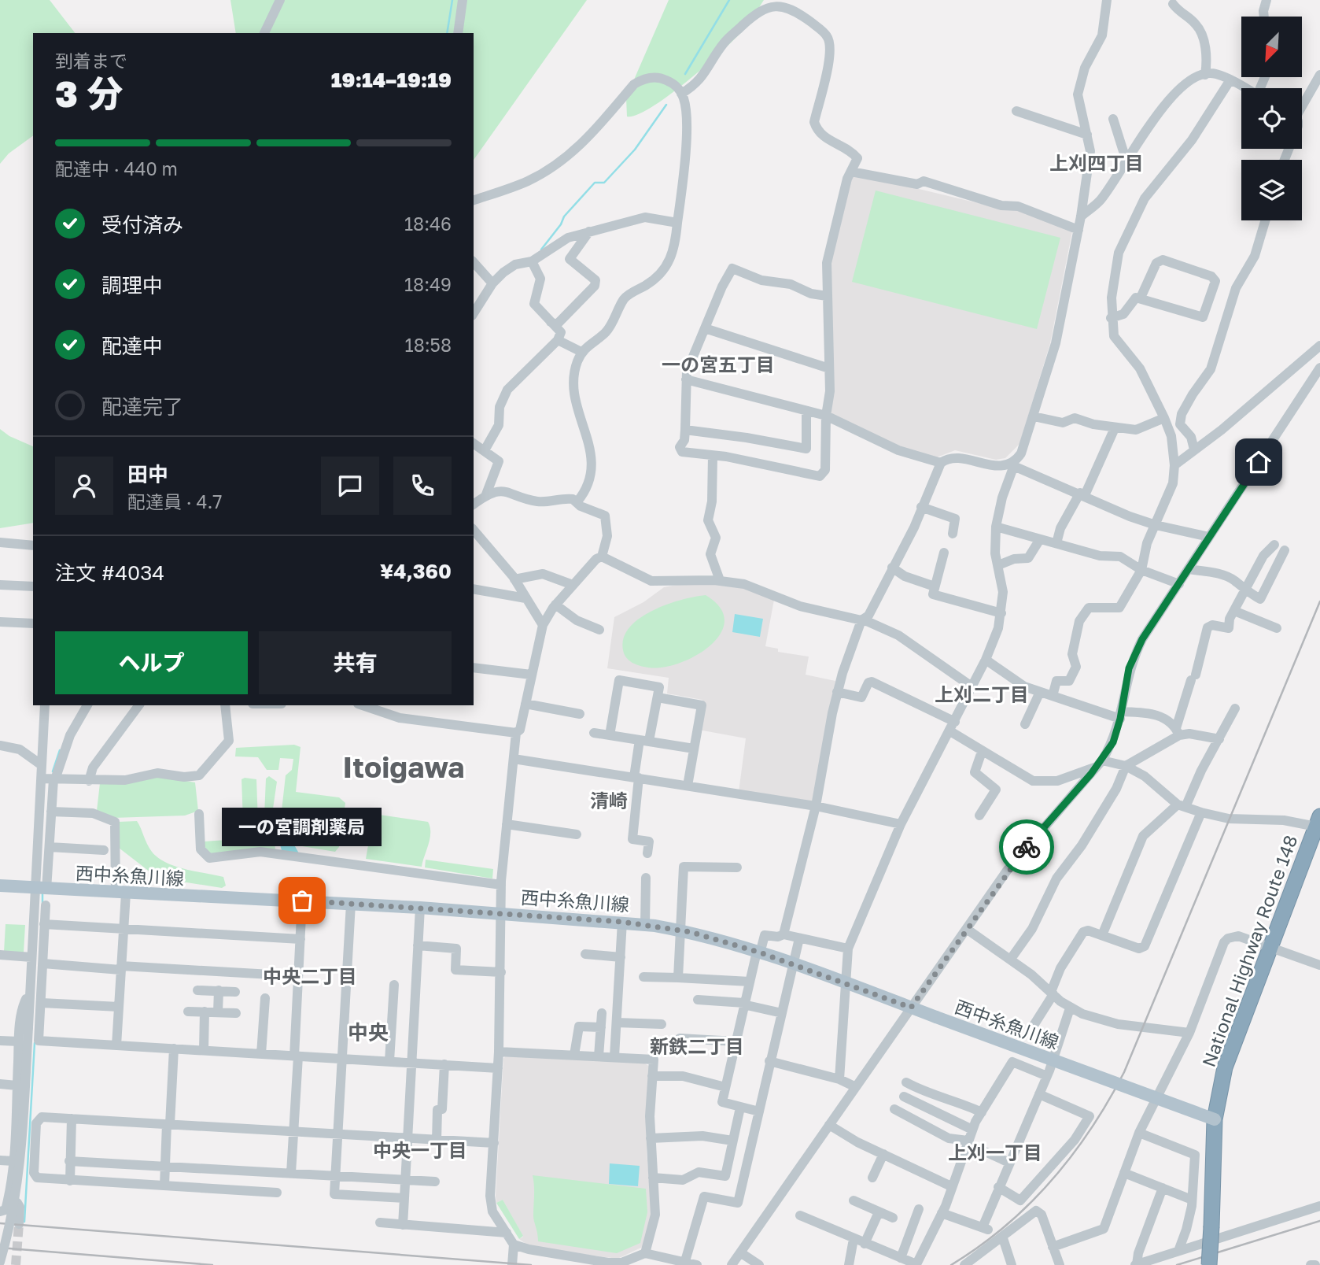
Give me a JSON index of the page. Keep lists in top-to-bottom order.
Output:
{
  "streets": {
    "highway": ["National Highway Route 148"],
    "main road": ["西中糸魚川線"]
  },
  "crossings": [
    ["西中糸魚川線", "National Highway Route 148"]
  ],
  "districts": [
    "上刈四丁目",
    "一の宮五丁目",
    "上刈二丁目",
    "Itoigawa",
    "清崎",
    "中央二丁目",
    "中央",
    "新鉄二丁目",
    "中央一丁目",
    "上刈一丁目"
  ],
  "places": ["一の宮調剤薬局"],
  "north": "bottom left",
  "page": {
    "heading": ["3 分", "到着まで", "19:14–19:19"],
    "panel": [
      "田中",
      "配達員 · 4.7",
      "注文 #4034",
      "¥4,360"
    ],
    "bar": "配達中 · 440 m",
    "list": [
      ["受付済み", "18:46"],
      ["調理中", "18:49"],
      ["配達中", "18:58"],
      "配達完了"
    ],
    "buttons": ["ヘルプ", "共有"],
    "bubble": "一の宮調剤薬局"
  }
}
